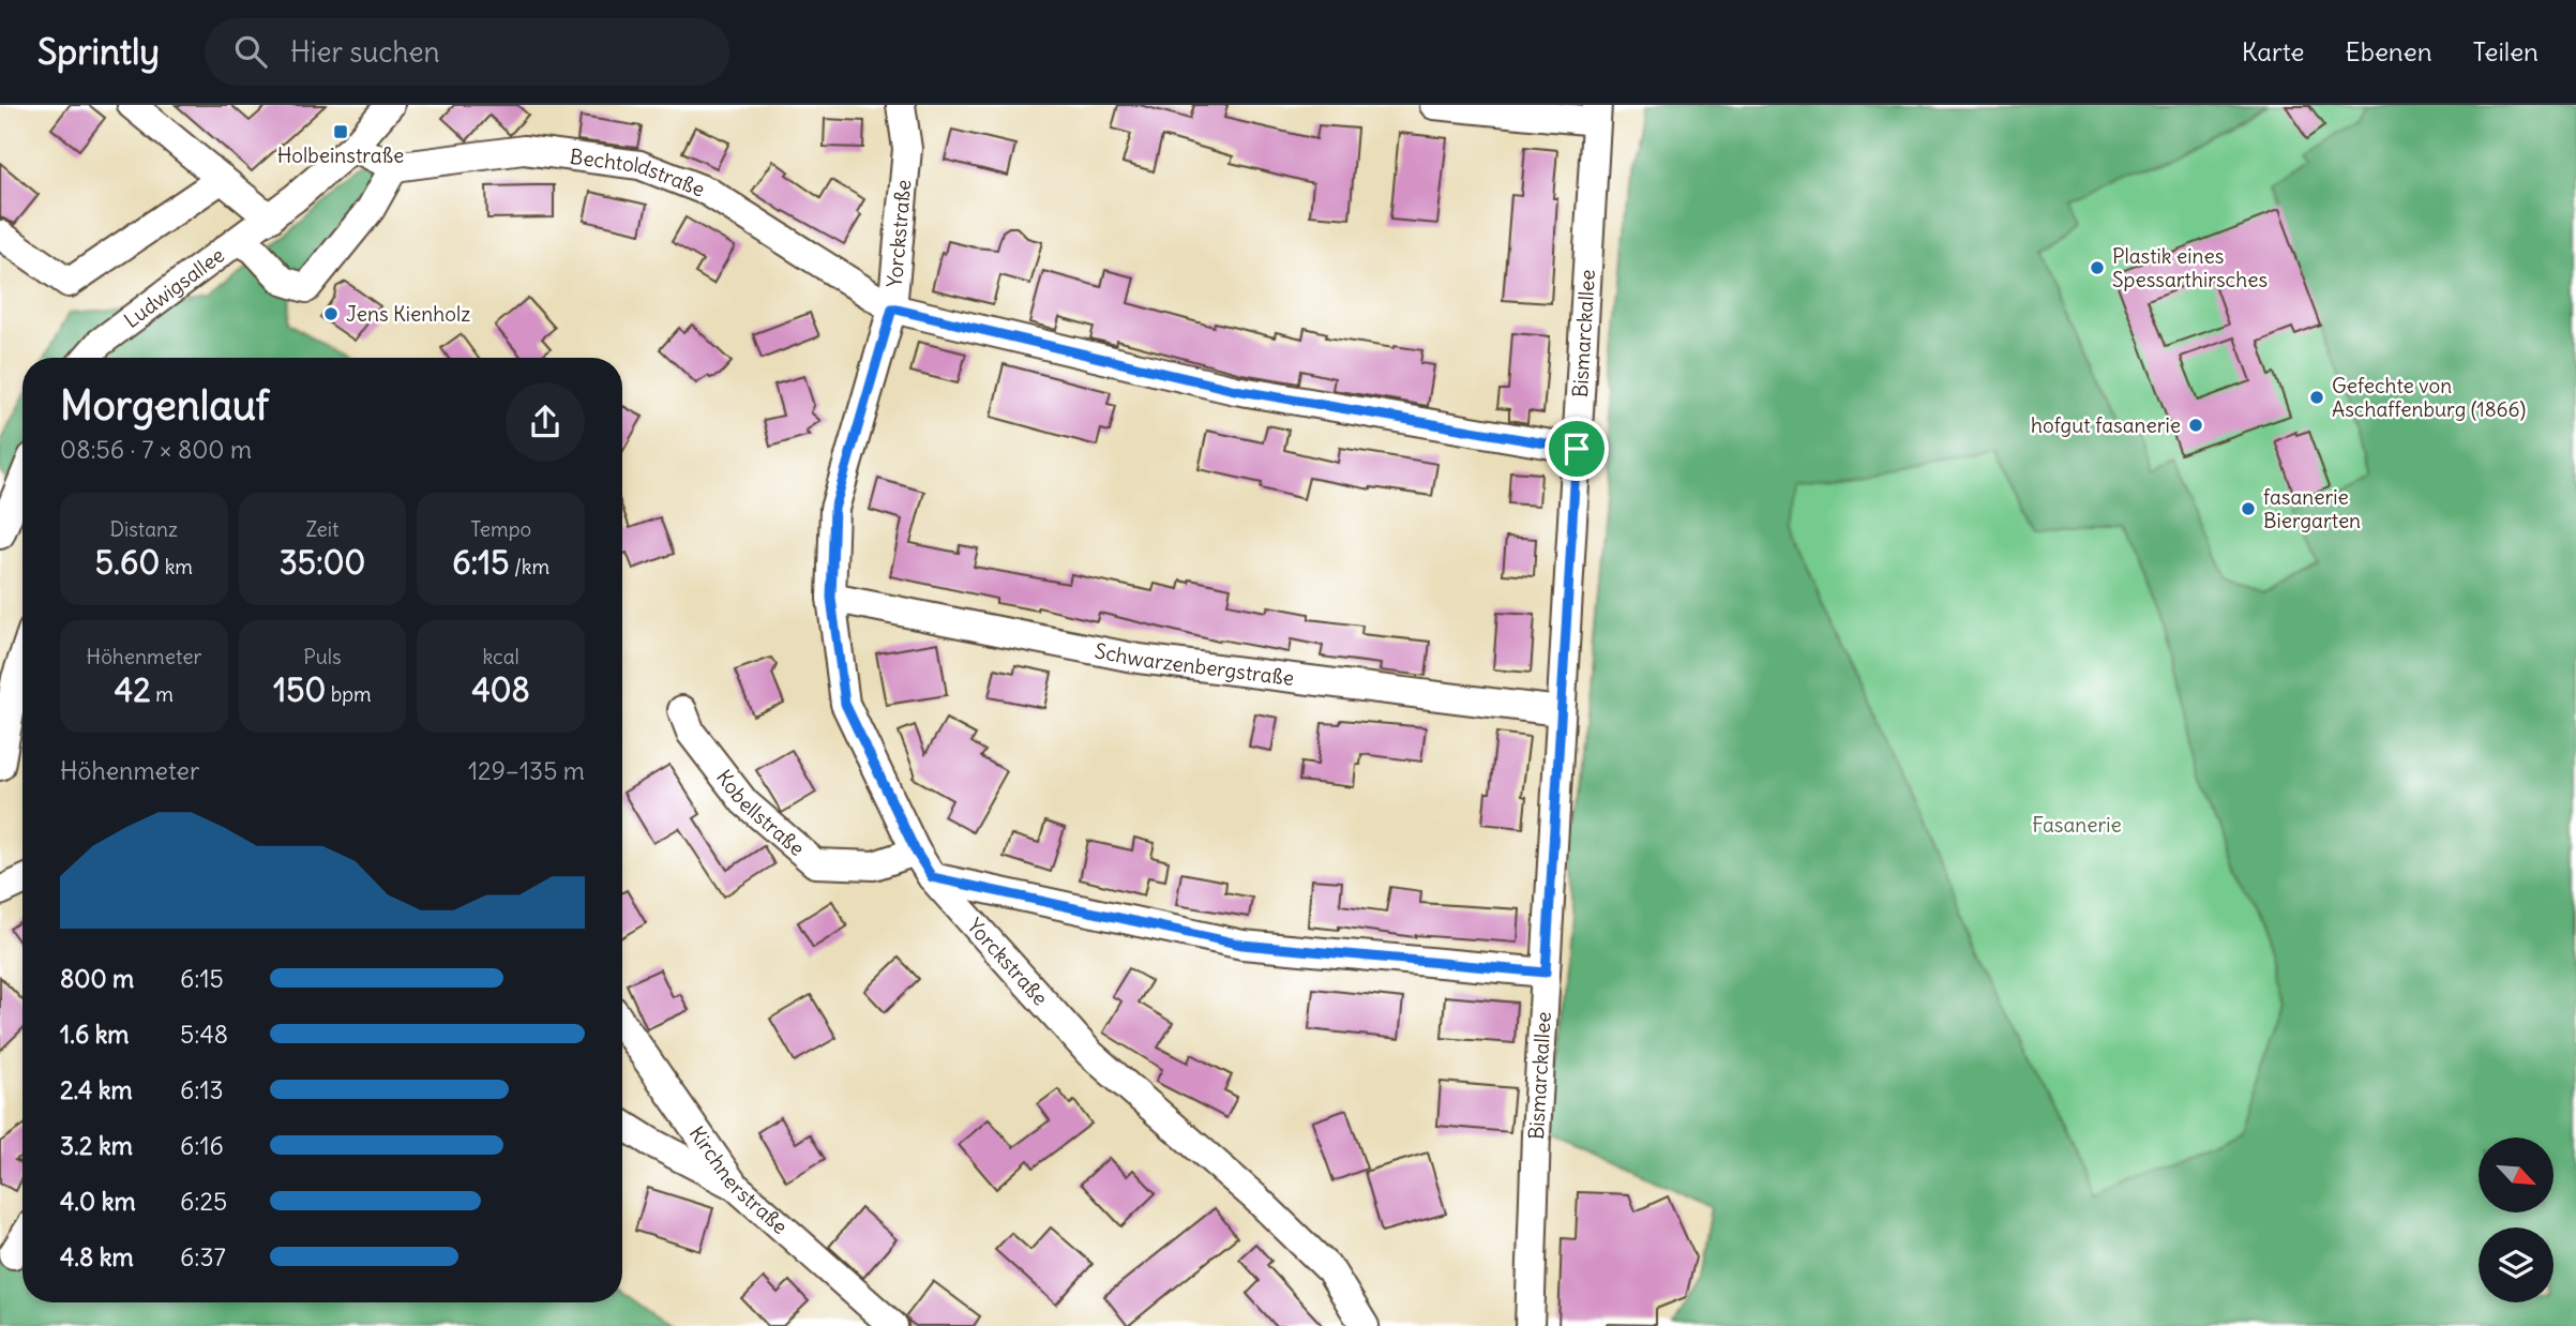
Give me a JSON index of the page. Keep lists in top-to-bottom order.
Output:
{
  "streets": {
    "street": [
      "Bechtoldstraße",
      "Yorckstraße",
      "Ludwigsallee",
      "Bismarckallee",
      "Schwarzenbergstraße",
      "Kobellstraße",
      "Kirchnerstraße"
    ]
  },
  "crossings": [
    ["Bechtoldstraße", "Yorckstraße"],
    ["Bechtoldstraße", "Ludwigsallee"],
    ["Bechtoldstraße", "Bismarckallee"],
    ["Yorckstraße", "Schwarzenbergstraße"],
    ["Yorckstraße", "Kobellstraße"],
    ["Bismarckallee", "Schwarzenbergstraße"]
  ],
  "parks": ["Fasanerie"],
  "places": {
    "transit": ["Holbeinstraße"],
    "other": [
      "Plastik eines Spessarthirsches",
      "Jens Kienholz",
      "Gefechte von Aschaffenburg (1866)",
      "hofgut fasanerie",
      "fasanerie Biergarten"
    ]
  },
  "north": "bottom right",
  "page": {
    "header": "Sprintly",
    "search": "Hier suchen",
    "nav": ["Karte", "Ebenen", "Teilen"],
    "heading": ["Morgenlauf", "08:56 · 7 × 800 m"],
    "stats": [
      ["Distanz", "5.60 km"],
      ["Zeit", "35:00"],
      ["Tempo", "6:15 /km"],
      ["Höhenmeter", "42 m"],
      ["Puls", "150 bpm"],
      ["kcal", "408"]
    ],
    "chart": ["Höhenmeter", "129–135 m"],
    "list": [
      {
        "name": "800 m",
        "note": "6:15"
      },
      {
        "name": "1.6 km",
        "note": "5:48"
      },
      {
        "name": "2.4 km",
        "note": "6:13"
      },
      {
        "name": "3.2 km",
        "note": "6:16"
      },
      {
        "name": "4.0 km",
        "note": "6:25"
      },
      {
        "name": "4.8 km",
        "note": "6:37"
      }
    ]
  }
}
